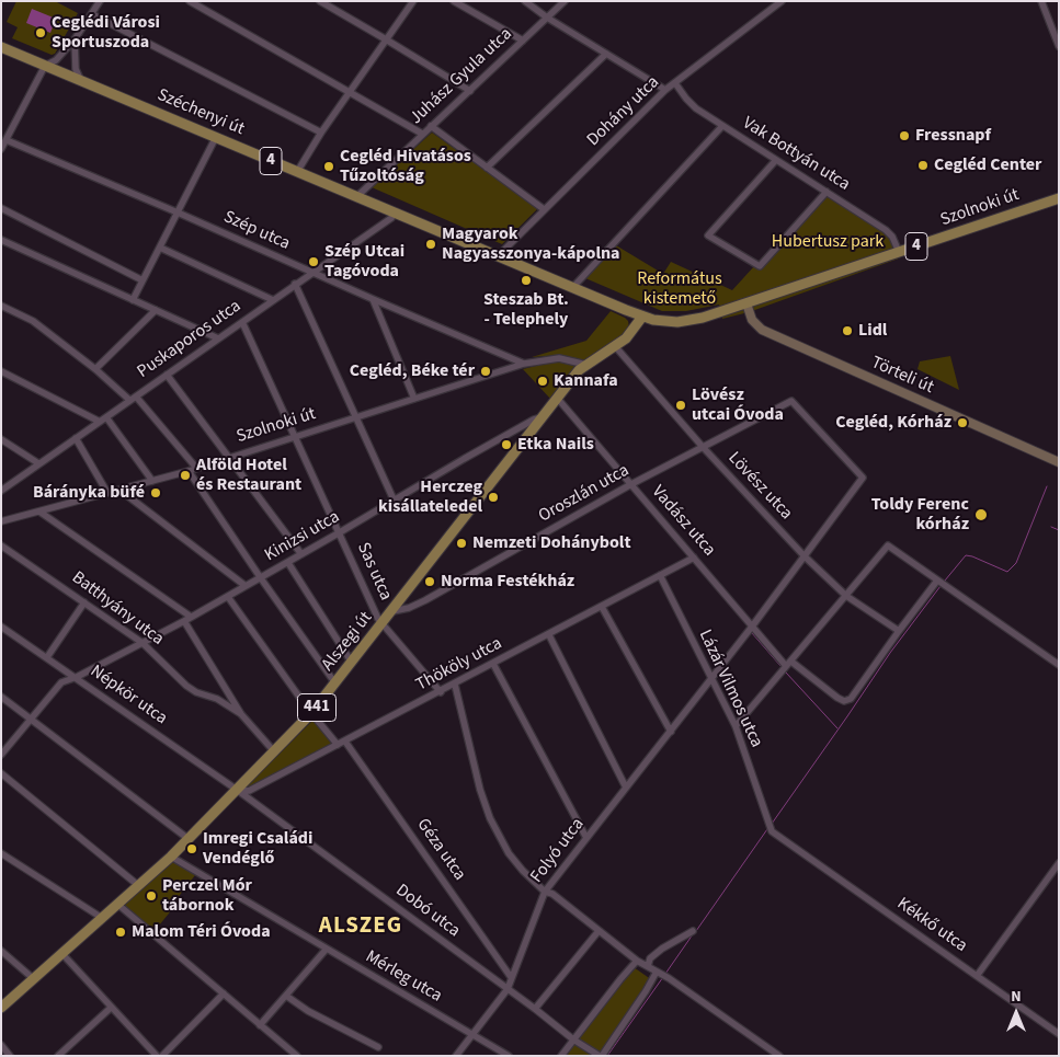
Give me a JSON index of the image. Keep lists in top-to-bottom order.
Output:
{
  "streets": {
    "main road": [
      "Széchenyi út",
      "4",
      "Szolnoki út",
      "Törteli út",
      "Alszegi út",
      "441"
    ],
    "street": [
      "Juhász Gyula utca",
      "Dohány utca",
      "Vak Bottyán utca",
      "Szép utca",
      "Puskaporos utca",
      "Lövész utca",
      "Oroszlán utca",
      "Vadász utca",
      "Kinizsi utca",
      "Sas utca",
      "Batthyány utca",
      "Thököly utca",
      "Lázár Vilmos utca",
      "Népkör utca",
      "Géza utca",
      "Folyó utca",
      "Dobó utca",
      "Kékkő utca",
      "Mérleg utca"
    ]
  },
  "crossings": [
    ["Juhász Gyula utca", "Széchenyi út"],
    ["Dohány utca", "Széchenyi út"],
    ["Dohány utca", "Vak Bottyán utca"],
    ["Széchenyi út", "Szolnoki út"],
    ["Széchenyi út", "Puskaporos utca"],
    ["Széchenyi út", "Alszegi út"],
    ["Vak Bottyán utca", "Szolnoki út"],
    ["Szolnoki út", "Szép utca"],
    ["Szolnoki út", "Törteli út"],
    ["Szolnoki út", "Sas utca"],
    ["Szolnoki út", "Alszegi út"],
    ["Szép utca", "Puskaporos utca"],
    ["Puskaporos utca", "Sas utca"],
    ["Lövész utca", "Oroszlán utca"],
    ["Lövész utca", "Vadász utca"],
    ["Lövész utca", "Alszegi út"],
    ["Lövész utca", "Folyó utca"],
    ["Oroszlán utca", "Vadász utca"],
    ["Oroszlán utca", "Alszegi út"],
    ["Oroszlán utca", "Folyó utca"],
    ["Vadász utca", "Alszegi út"],
    ["Vadász utca", "Thököly utca"],
    ["Vadász utca", "Folyó utca"],
    ["Kinizsi utca", "Sas utca"],
    ["Kinizsi utca", "Batthyány utca"],
    ["Kinizsi utca", "Alszegi út"],
    ["Kinizsi utca", "Népkör utca"],
    ["Sas utca", "Alszegi út"],
    ["Sas utca", "Thököly utca"],
    ["Alszegi út", "Thököly utca"],
    ["Alszegi út", "Népkör utca"],
    ["Alszegi út", "Dobó utca"],
    ["Alszegi út", "Mérleg utca"],
    ["Thököly utca", "Lázár Vilmos utca"],
    ["Thököly utca", "Népkör utca"],
    ["Thököly utca", "Géza utca"],
    ["Thököly utca", "Dobó utca"],
    ["Lázár Vilmos utca", "Folyó utca"],
    ["Lázár Vilmos utca", "Kékkő utca"],
    ["Népkör utca", "Dobó utca"],
    ["Géza utca", "Folyó utca"],
    ["Folyó utca", "Dobó utca"],
    ["Folyó utca", "Mérleg utca"]
  ],
  "districts": ["ALSZEG"],
  "parks": ["Hubertusz park", "Református kistemető"],
  "places": [
    "Ceglédi Városi Sportuszoda",
    "Fressnapf",
    "Cegléd Center",
    "Cegléd Hivatásos Tűzoltóság",
    "Magyarok Nagyasszonya-kápolna",
    "Szép Utcai Tagóvoda",
    "Steszab Bt. - Telephely",
    "Lidl",
    "Cegléd, Béke tér",
    "Kannafa",
    "Lövész utcai Óvoda",
    "Cegléd, Kórház",
    "Etka Nails",
    "Alföld Hotel és Restaurant",
    "Bárányka büfé",
    "Herczeg kisállateledel",
    "Toldy Ferenc kórház",
    "Nemzeti Dohánybolt",
    "Norma Festékház",
    "Imregi Családi Vendéglő",
    "Perczel Mór tábornok",
    "Malom Téri Óvoda"
  ],
  "north": "top"
}
